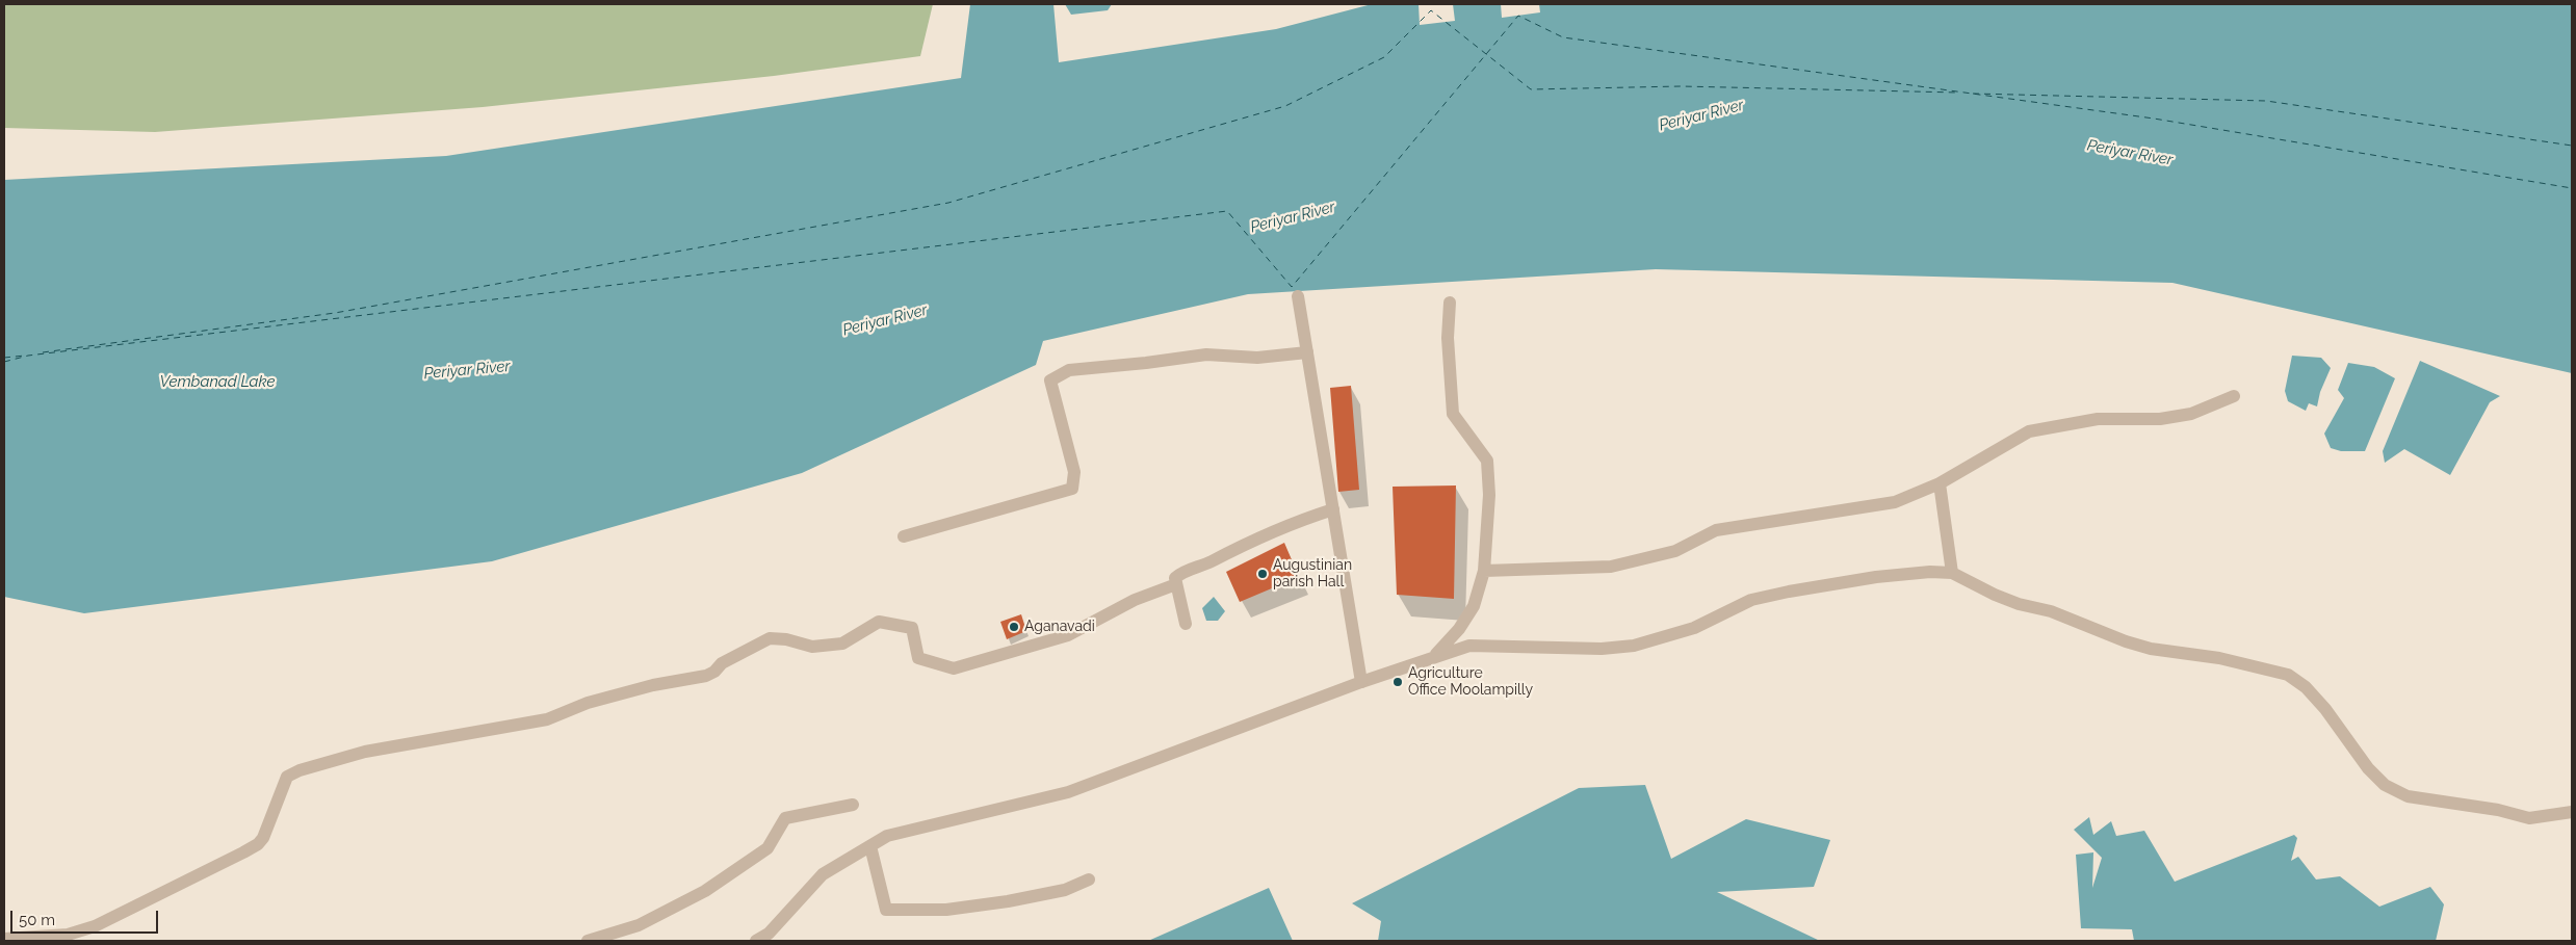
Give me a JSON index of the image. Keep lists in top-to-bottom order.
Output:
{
  "water": ["Periyar River", "Vembanad Lake"],
  "places": ["Augustinian parish Hall", "Aganavadi", "Agriculture Office Moolampilly"],
  "scale_bar": "50 m"
}
